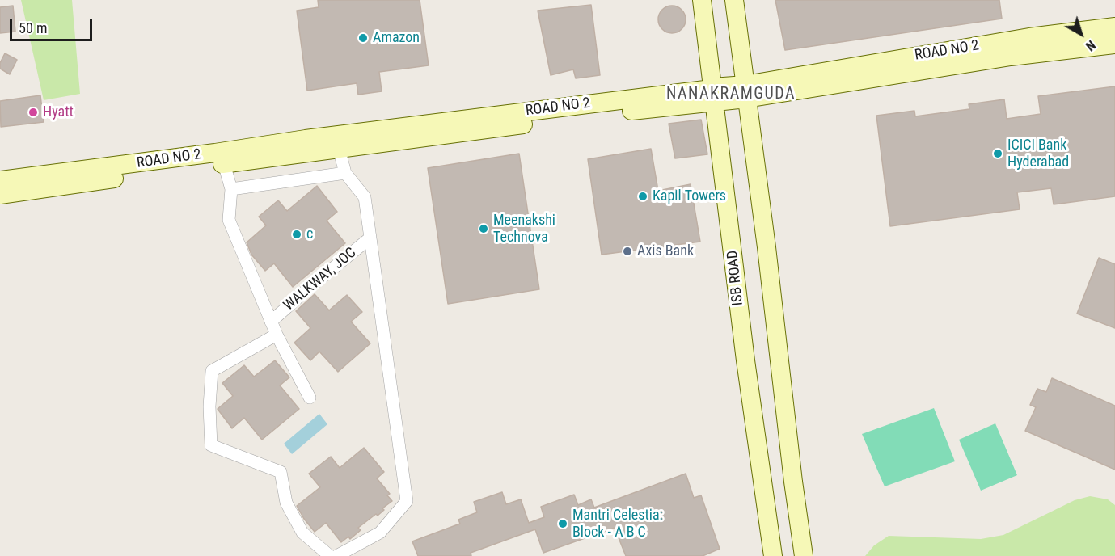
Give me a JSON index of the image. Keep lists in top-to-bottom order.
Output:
{
  "streets": {
    "street": ["ROAD NO 2", "ISB ROAD", "WALKWAY, JOC"]
  },
  "crossings": [
    ["ROAD NO 2", "ISB ROAD"]
  ],
  "districts": ["NANAKRAMGUDA"],
  "places": [
    "Amazon",
    "Hyatt",
    "ICICI Bank Hyderabad",
    "Kapil Towers",
    "Meenakshi Technova",
    "c",
    "Axis Bank",
    "Mantri Celestia: Block - A B C"
  ],
  "scale_bar": "50 m",
  "north": "bottom right"
}
